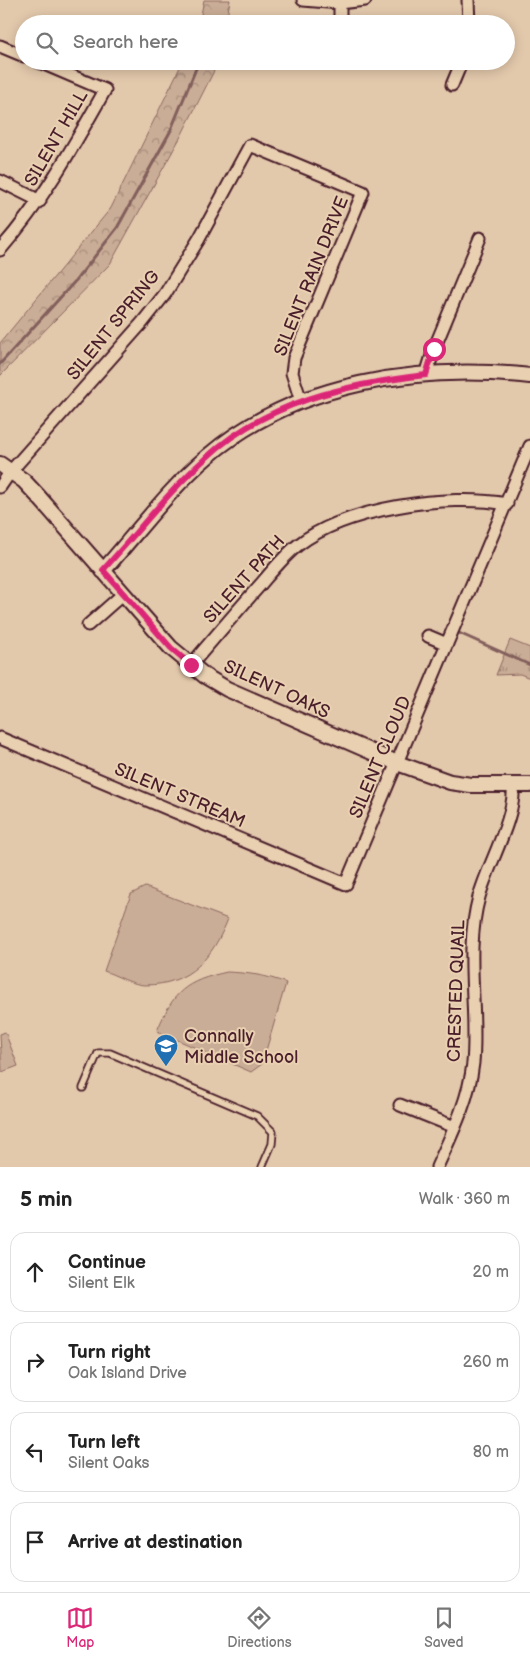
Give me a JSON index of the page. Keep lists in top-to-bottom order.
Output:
{
  "streets": {
    "street": [
      "SILENT HILL",
      "SILENT RAIN DRIVE",
      "SILENT SPRING",
      "SILENT PATH",
      "SILENT OAKS",
      "SILENT CLOUD",
      "SILENT STREAM",
      "CRESTED QUAIL"
    ]
  },
  "crossings": [
    ["SILENT RAIN DRIVE", "SILENT SPRING"],
    ["SILENT SPRING", "SILENT OAKS"],
    ["SILENT PATH", "SILENT OAKS"],
    ["SILENT PATH", "SILENT CLOUD"],
    ["SILENT OAKS", "SILENT CLOUD"],
    ["SILENT OAKS", "CRESTED QUAIL"],
    ["SILENT CLOUD", "SILENT STREAM"]
  ],
  "places": {
    "school or university": ["Connally Middle School"]
  },
  "page": {
    "search": "Search here",
    "heading": ["5 min", "Walk · 360 m"],
    "list": [
      ["Continue", "Silent Elk", "20 m"],
      ["Turn right", "Oak Island Drive", "260 m"],
      ["Turn left", "Silent Oaks", "80 m"],
      "Arrive at destination"
    ],
    "nav": ["Map", "Directions", "Saved"]
  }
}
